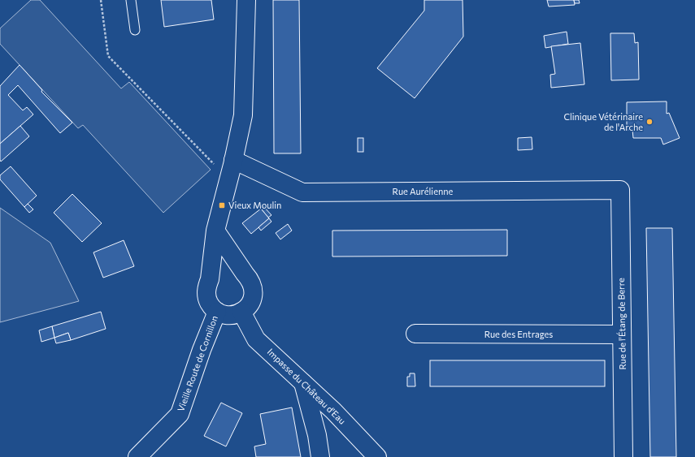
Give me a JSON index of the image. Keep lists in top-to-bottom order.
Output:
{
  "streets": {
    "street": [
      "Rue Aurélienne",
      "Rue de l'Étang de Berre",
      "Rue des Entrages",
      "Vieille Route de Cornillon",
      "Impasse du Château d'Eau"
    ]
  },
  "crossings": [
    ["Rue Aurélienne", "Rue de l'Étang de Berre"],
    ["Rue de l'Étang de Berre", "Rue des Entrages"],
    ["Vieille Route de Cornillon", "Impasse du Château d'Eau"]
  ],
  "places": {
    "other": ["Clinique Vétérinaire de l'Arche"],
    "transit": ["Vieux Moulin"]
  }
}
